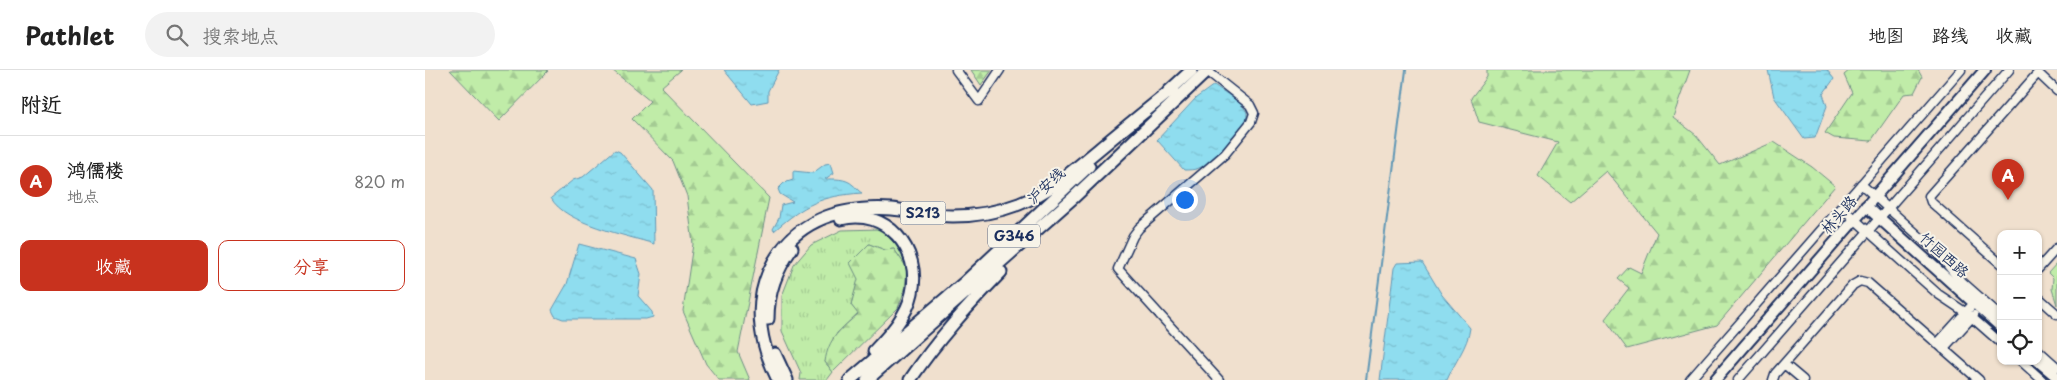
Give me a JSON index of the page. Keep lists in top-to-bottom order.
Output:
{
  "streets": {
    "highway": ["沪安线", "S213", "G346"],
    "main road": ["林头路", "竹园西路"]
  },
  "crossings": [
    ["沪安线", "S213"],
    ["林头路", "竹园西路"]
  ],
  "page": {
    "header": "Pathlet",
    "search": "搜索地点",
    "nav": ["地图", "路线", "收藏"],
    "heading": "附近",
    "list": [
      {
        "mark": "A",
        "name": "鸿儒楼",
        "note": "地点",
        "value": "820 m"
      }
    ],
    "pins": "A",
    "buttons": ["收藏", "分享"],
    "map_buttons": ["+", "−"]
  }
}
